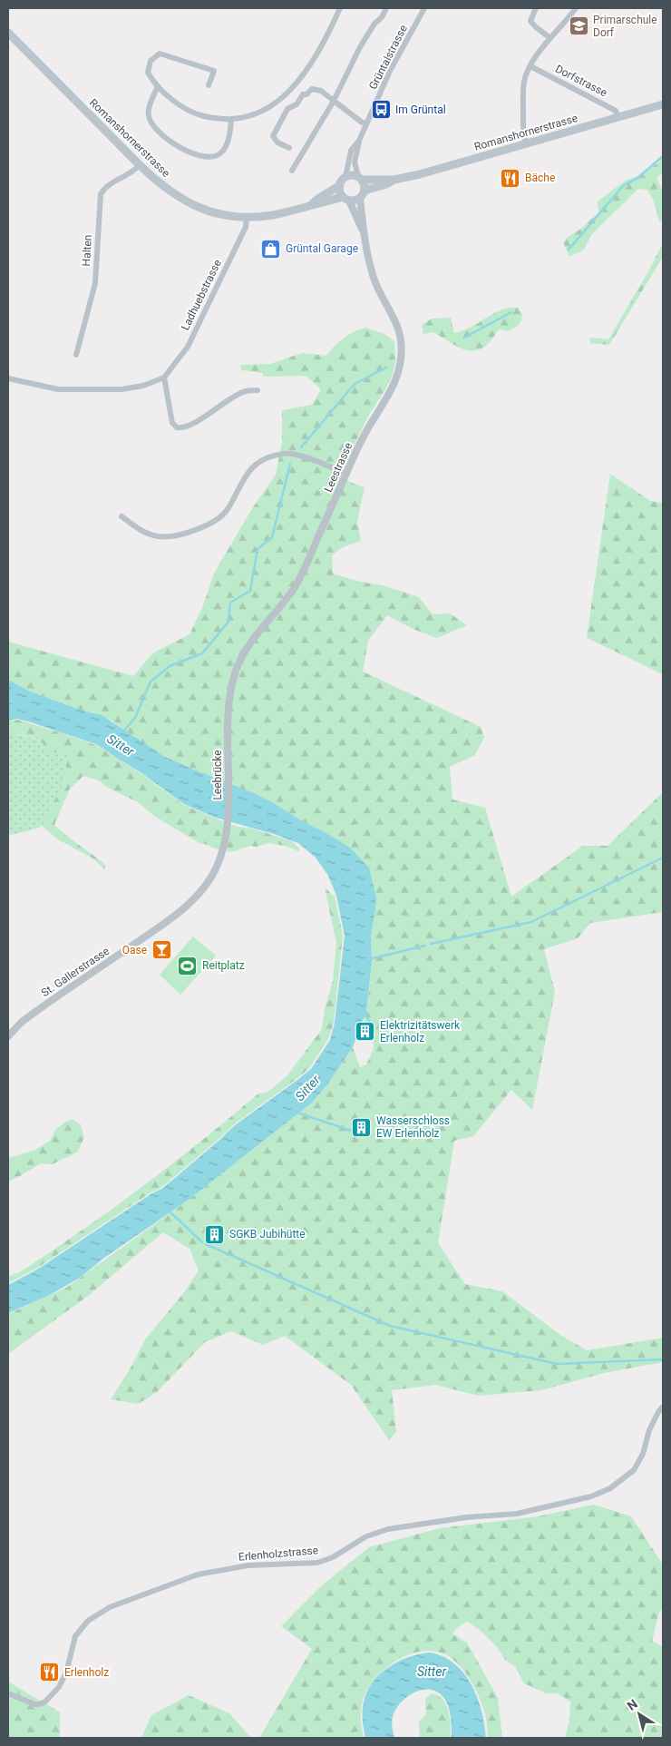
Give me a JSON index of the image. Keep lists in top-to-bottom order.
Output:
{
  "streets": {
    "main road": ["Romanshornerstrasse"],
    "street": [
      "Grüntalstrasse",
      "Dorfstrasse",
      "Halten",
      "Ladhuebstrasse",
      "Leestrasse",
      "Leebrücke",
      "St. Gallerstrasse",
      "Erlenholzstrasse"
    ]
  },
  "crossings": [
    ["Grüntalstrasse", "Romanshornerstrasse"],
    ["Grüntalstrasse", "Leestrasse"],
    ["Dorfstrasse", "Romanshornerstrasse"],
    ["Romanshornerstrasse", "Halten"],
    ["Romanshornerstrasse", "Ladhuebstrasse"],
    ["Romanshornerstrasse", "Leestrasse"],
    ["Leestrasse", "Leebrücke"],
    ["Leebrücke", "St. Gallerstrasse"]
  ],
  "water": ["Sitter"],
  "places": {
    "school or university": ["Primarschule Dorf"],
    "bus stop": ["Im Grüntal"],
    "restaurant": ["Bäche", "Erlenholz"],
    "shop": ["Grüntal Garage"],
    "bar": ["Oase"],
    "sports": ["Reitplatz"],
    "building": ["Elektrizitätswerk Erlenholz", "Wasserschloss EW Erlenholz", "SGKB Jubihütte"]
  },
  "north": "top left"
}
